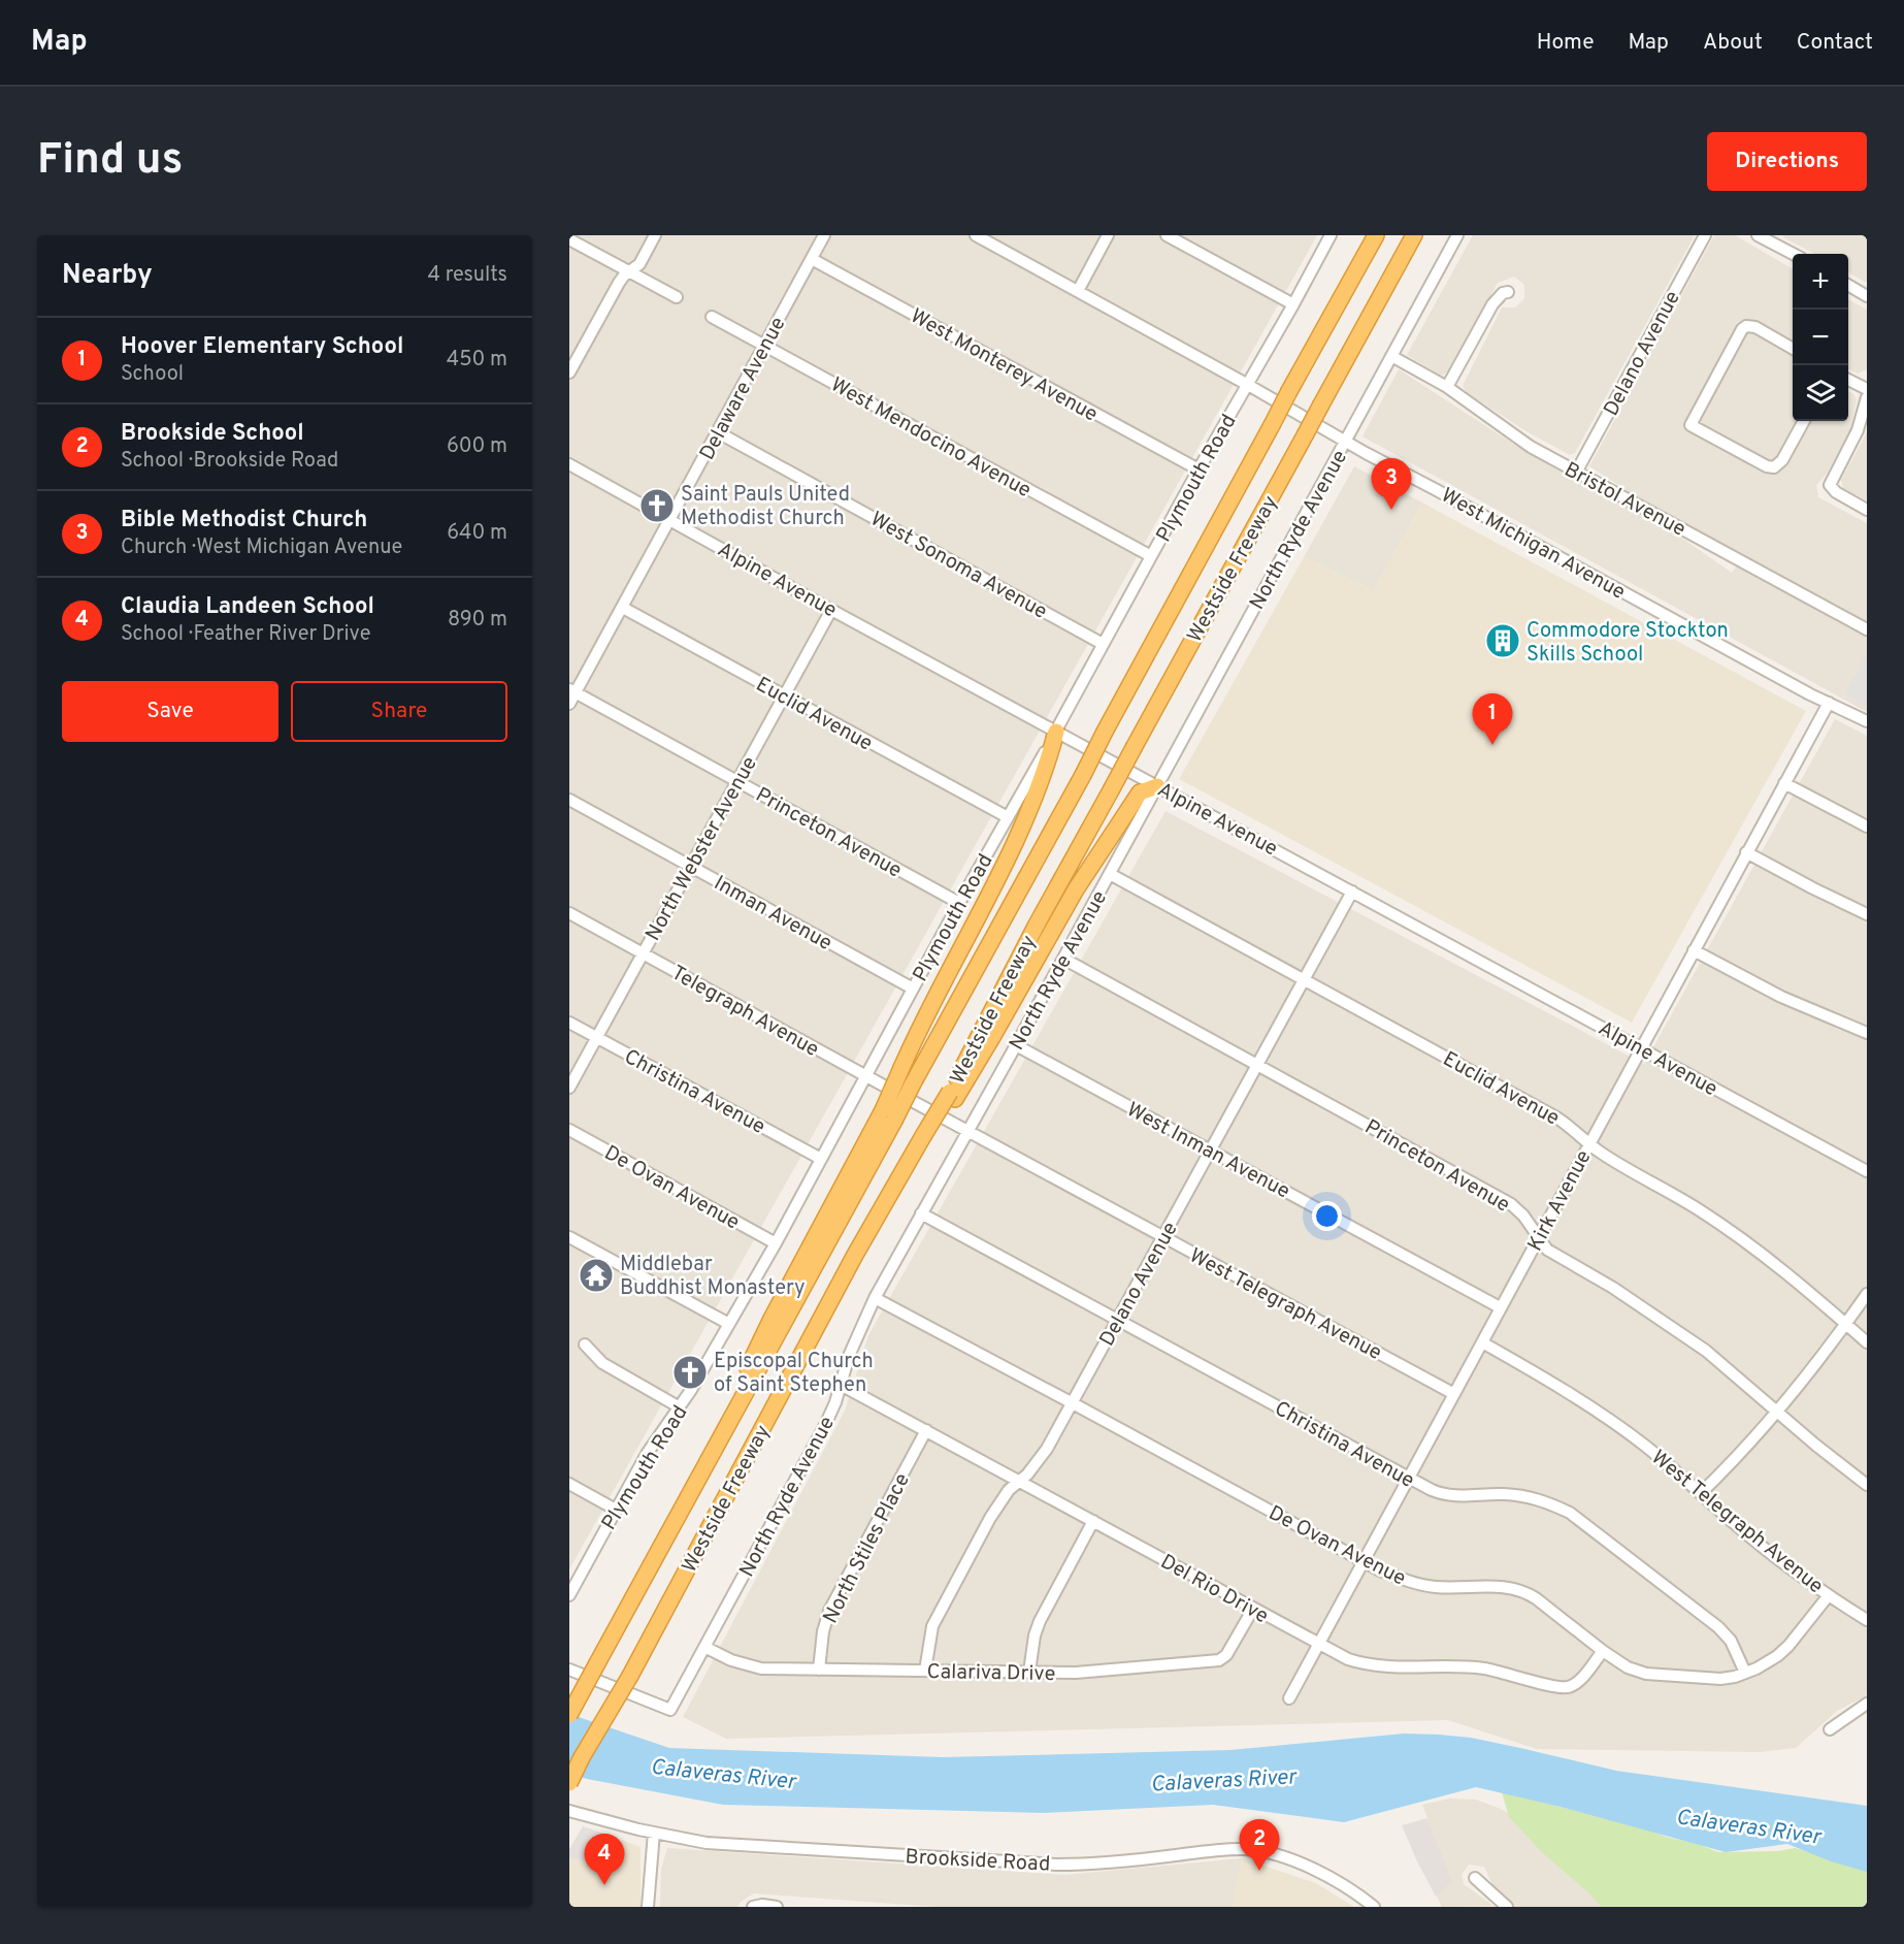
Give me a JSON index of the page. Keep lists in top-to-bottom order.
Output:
{
  "streets": {
    "highway": ["Westside Freeway"],
    "street": [
      "Delano Avenue",
      "West Monterey Avenue",
      "Delaware Avenue",
      "West Mendocino Avenue",
      "Plymouth Road",
      "Bristol Avenue",
      "North Ryde Avenue",
      "West Michigan Avenue",
      "West Sonoma Avenue",
      "Alpine Avenue",
      "Euclid Avenue",
      "Princeton Avenue",
      "North Webster Avenue",
      "Inman Avenue",
      "Telegraph Avenue",
      "Christina Avenue",
      "West Inman Avenue",
      "De Ovan Avenue",
      "Kirk Avenue",
      "West Telegraph Avenue",
      "North Stiles Place",
      "Del Rio Drive",
      "Calariva Drive",
      "Brookside Road"
    ]
  },
  "crossings": [
    ["Delano Avenue", "Bristol Avenue"],
    ["Delano Avenue", "Alpine Avenue"],
    ["Delano Avenue", "Euclid Avenue"],
    ["Delano Avenue", "Princeton Avenue"],
    ["Delano Avenue", "Christina Avenue"],
    ["Delano Avenue", "West Inman Avenue"],
    ["Delano Avenue", "De Ovan Avenue"],
    ["Delano Avenue", "West Telegraph Avenue"],
    ["Delano Avenue", "Del Rio Drive"],
    ["Delano Avenue", "Calariva Drive"],
    ["West Monterey Avenue", "Delaware Avenue"],
    ["West Monterey Avenue", "Plymouth Road"],
    ["Delaware Avenue", "West Mendocino Avenue"],
    ["Delaware Avenue", "West Sonoma Avenue"],
    ["Delaware Avenue", "Alpine Avenue"],
    ["Delaware Avenue", "Euclid Avenue"],
    ["Delaware Avenue", "Princeton Avenue"],
    ["West Mendocino Avenue", "Plymouth Road"],
    ["Plymouth Road", "West Michigan Avenue"],
    ["Plymouth Road", "West Sonoma Avenue"],
    ["Plymouth Road", "Alpine Avenue"],
    ["Plymouth Road", "Euclid Avenue"],
    ["Plymouth Road", "Princeton Avenue"],
    ["Plymouth Road", "Inman Avenue"],
    ["Plymouth Road", "Telegraph Avenue"],
    ["Plymouth Road", "Christina Avenue"],
    ["Plymouth Road", "De Ovan Avenue"],
    ["Bristol Avenue", "North Ryde Avenue"],
    ["North Ryde Avenue", "West Michigan Avenue"],
    ["North Ryde Avenue", "Alpine Avenue"],
    ["North Ryde Avenue", "Euclid Avenue"],
    ["North Ryde Avenue", "Princeton Avenue"],
    ["North Ryde Avenue", "Christina Avenue"],
    ["North Ryde Avenue", "West Inman Avenue"],
    ["North Ryde Avenue", "De Ovan Avenue"],
    ["North Ryde Avenue", "West Telegraph Avenue"],
    ["North Ryde Avenue", "Del Rio Drive"],
    ["North Ryde Avenue", "Calariva Drive"],
    ["West Michigan Avenue", "Kirk Avenue"],
    ["Alpine Avenue", "North Webster Avenue"],
    ["Alpine Avenue", "Kirk Avenue"],
    ["Euclid Avenue", "North Webster Avenue"],
    ["Euclid Avenue", "Kirk Avenue"],
    ["Princeton Avenue", "North Webster Avenue"],
    ["Princeton Avenue", "Kirk Avenue"],
    ["North Webster Avenue", "Inman Avenue"],
    ["North Webster Avenue", "Telegraph Avenue"],
    ["North Webster Avenue", "Christina Avenue"],
    ["Telegraph Avenue", "West Telegraph Avenue"],
    ["Christina Avenue", "De Ovan Avenue"],
    ["Christina Avenue", "Kirk Avenue"],
    ["West Inman Avenue", "Kirk Avenue"],
    ["De Ovan Avenue", "Kirk Avenue"],
    ["De Ovan Avenue", "West Telegraph Avenue"],
    ["De Ovan Avenue", "Del Rio Drive"],
    ["Kirk Avenue", "West Telegraph Avenue"],
    ["Kirk Avenue", "Del Rio Drive"],
    ["North Stiles Place", "Del Rio Drive"],
    ["North Stiles Place", "Calariva Drive"],
    ["Del Rio Drive", "Calariva Drive"]
  ],
  "water": ["Calaveras River"],
  "places": {
    "church": ["Saint Pauls United Methodist Church", "Episcopal Church of Saint Stephen"],
    "building": ["Commodore Stockton Skills School"],
    "temple": ["Middlebar Buddhist Monastery"]
  },
  "page": {
    "header": "Map",
    "nav": [
      "Home",
      "Map",
      "About",
      "Contact"
    ],
    "buttons": [
      "Directions",
      ["Save", "Share"]
    ],
    "title": "Find us",
    "heading": ["Nearby", "4 results"],
    "map_buttons": ["+", "−"],
    "list": [
      {
        "mark": "1",
        "name": "Hoover Elementary School",
        "note": "School",
        "value": "450 m"
      },
      {
        "mark": "2",
        "name": "Brookside School",
        "note": "School · Brookside Road",
        "value": "600 m"
      },
      {
        "mark": "3",
        "name": "Bible Methodist Church",
        "note": "Church · West Michigan Avenue",
        "value": "640 m"
      },
      {
        "mark": "4",
        "name": "Claudia Landeen School",
        "note": "School · Feather River Drive",
        "value": "890 m"
      }
    ],
    "pins": [
      "3",
      "1",
      "2",
      "4"
    ]
  }
}
